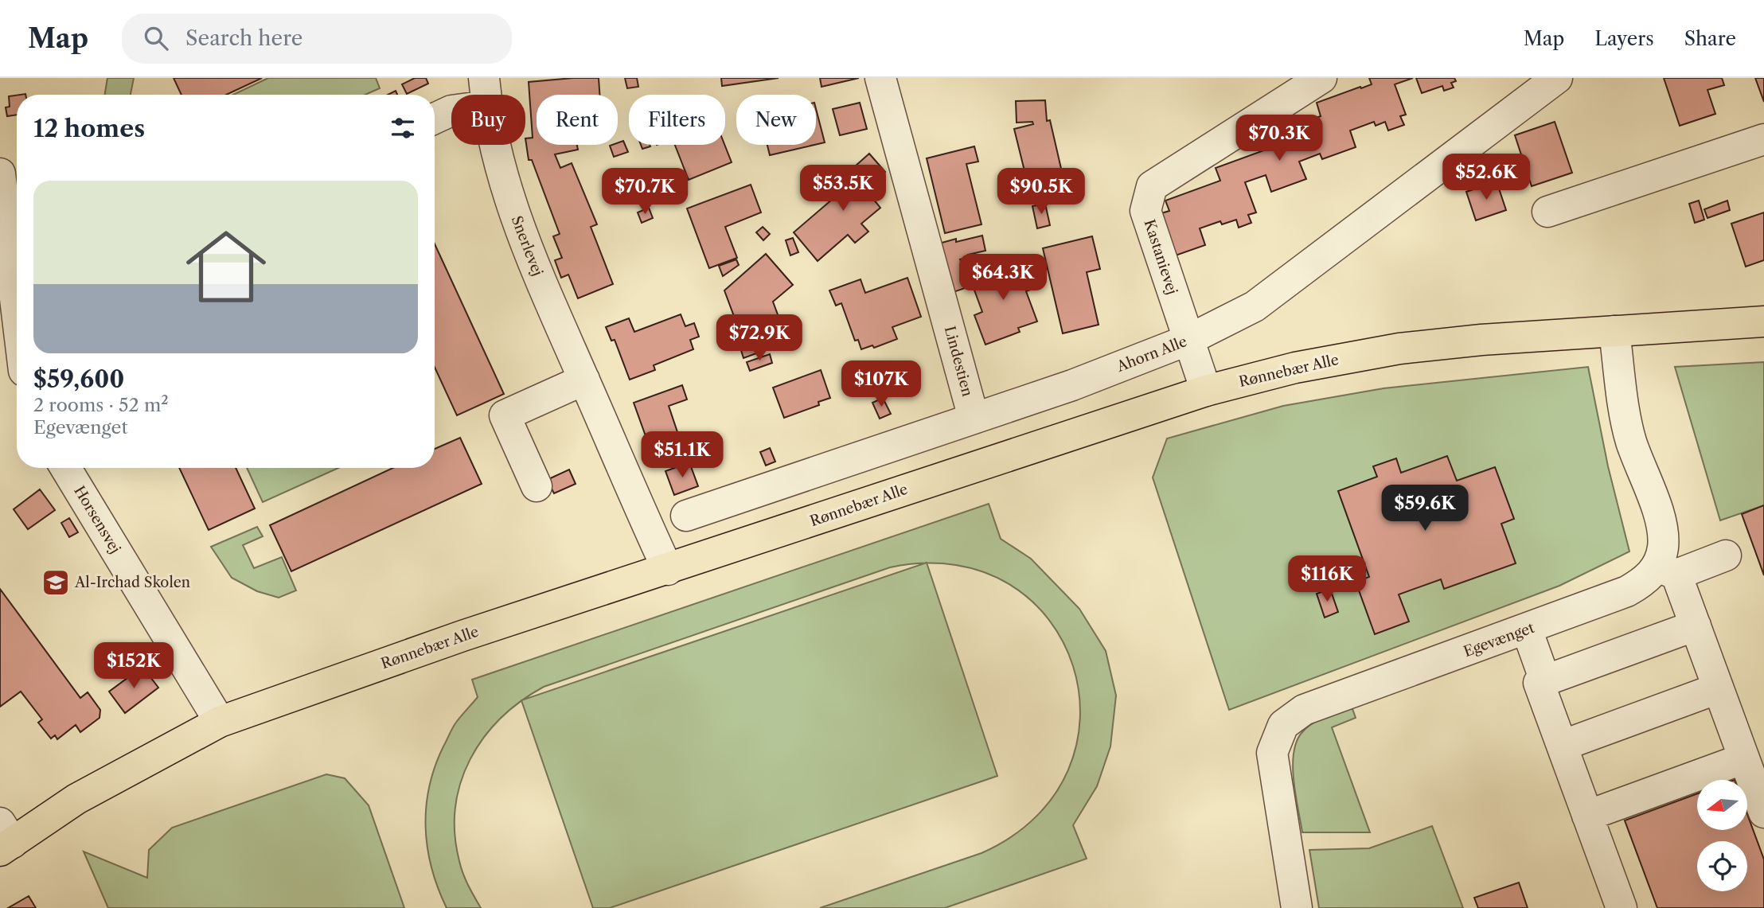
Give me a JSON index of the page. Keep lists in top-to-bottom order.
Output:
{
  "streets": {
    "main road": ["Rønnebær Alle"],
    "street": [
      "Snerlevej",
      "Kastanievej",
      "Ahorn Alle",
      "Lindestien",
      "Horsensvej",
      "Egevænget"
    ]
  },
  "crossings": [
    ["Snerlevej", "Rønnebær Alle"],
    ["Kastanievej", "Ahorn Alle"],
    ["Kastanievej", "Rønnebær Alle"],
    ["Ahorn Alle", "Lindestien"],
    ["Rønnebær Alle", "Horsensvej"]
  ],
  "places": {
    "school or university": ["Al-Irchad Skolen"]
  },
  "north": "left",
  "page": {
    "header": "Map",
    "search": "Search here",
    "nav": ["Map", "Layers", "Share"],
    "chip": [
      "Buy",
      "Rent",
      "Filters",
      "New"
    ],
    "heading": "12 homes",
    "price": [
      "$70.3K",
      "$52.6K",
      "$53.5K",
      "$70.7K",
      "$90.5K",
      "$64.3K",
      "$72.9K",
      "$107K",
      "$51.1K",
      "$59.6K",
      "$116K",
      "$152K"
    ],
    "list": [
      {
        "name": "$59,600",
        "note": "2 rooms · 52 m² · Egevænget"
      }
    ]
  }
}
